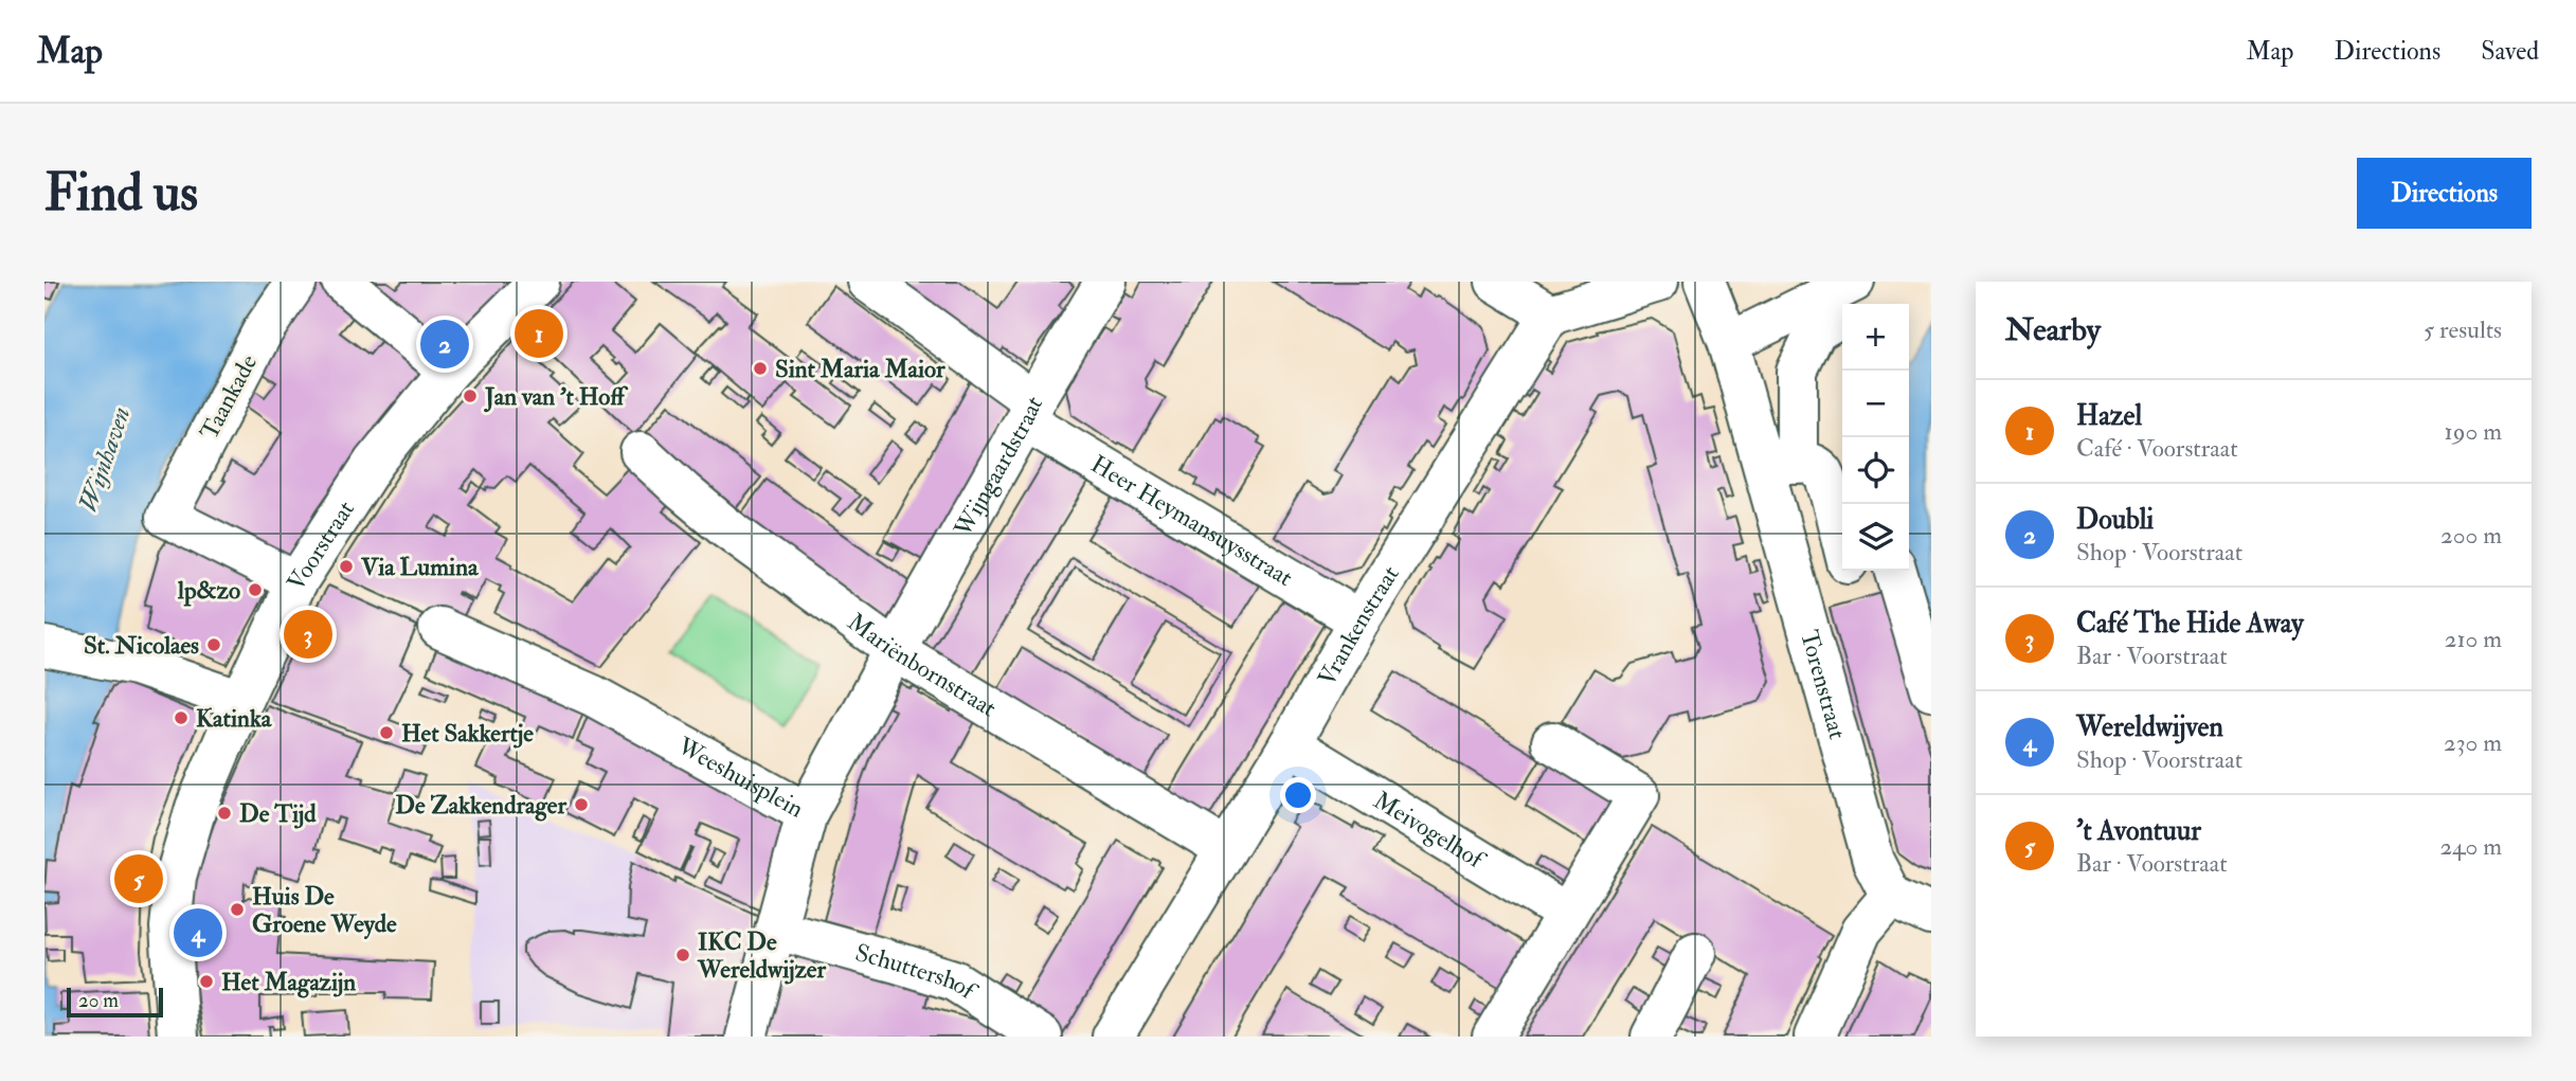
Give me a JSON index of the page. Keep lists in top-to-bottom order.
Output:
{
  "streets": {
    "street": [
      "Taankade",
      "Wijngaardstraat",
      "Heer Heymansuysstraat",
      "Voorstraat",
      "Vrankenstraat",
      "Mariënbornstraat",
      "Torenstraat",
      "Weeshuisplein",
      "Meivogelhof",
      "Schuttershof"
    ]
  },
  "crossings": [
    ["Taankade", "Voorstraat"],
    ["Wijngaardstraat", "Heer Heymansuysstraat"],
    ["Wijngaardstraat", "Mariënbornstraat"],
    ["Wijngaardstraat", "Weeshuisplein"],
    ["Heer Heymansuysstraat", "Vrankenstraat"],
    ["Vrankenstraat", "Mariënbornstraat"],
    ["Vrankenstraat", "Meivogelhof"],
    ["Mariënbornstraat", "Weeshuisplein"]
  ],
  "water": ["Wijnhaven"],
  "places": [
    "Sint Maria Maior",
    "Jan van 't Hoff",
    "Via Lumina",
    "lp&zo",
    "St. Nicolaes",
    "Katinka",
    "Het Sakkertje",
    "De Zakkendrager",
    "De Tijd",
    "Huis De Groene Weyde",
    "IKC De Wereldwijzer",
    "Het Magazijn"
  ],
  "scale_bar": "20 m",
  "page": {
    "header": "Map",
    "nav": ["Map", "Directions", "Saved"],
    "buttons": "Directions",
    "title": "Find us",
    "heading": ["Nearby", "5 results"],
    "map_buttons": ["+", "−"],
    "pins": [
      "1",
      "2",
      "3",
      "5",
      "4"
    ],
    "list": [
      {
        "mark": "1",
        "name": "Hazel",
        "note": "Café · Voorstraat",
        "value": "190 m"
      },
      {
        "mark": "2",
        "name": "Doubli",
        "note": "Shop · Voorstraat",
        "value": "200 m"
      },
      {
        "mark": "3",
        "name": "Café The Hide Away",
        "note": "Bar · Voorstraat",
        "value": "210 m"
      },
      {
        "mark": "4",
        "name": "Wereldwijven",
        "note": "Shop · Voorstraat",
        "value": "230 m"
      },
      {
        "mark": "5",
        "name": "'t Avontuur",
        "note": "Bar · Voorstraat",
        "value": "240 m"
      }
    ],
    "scale": "20 m"
  }
}
